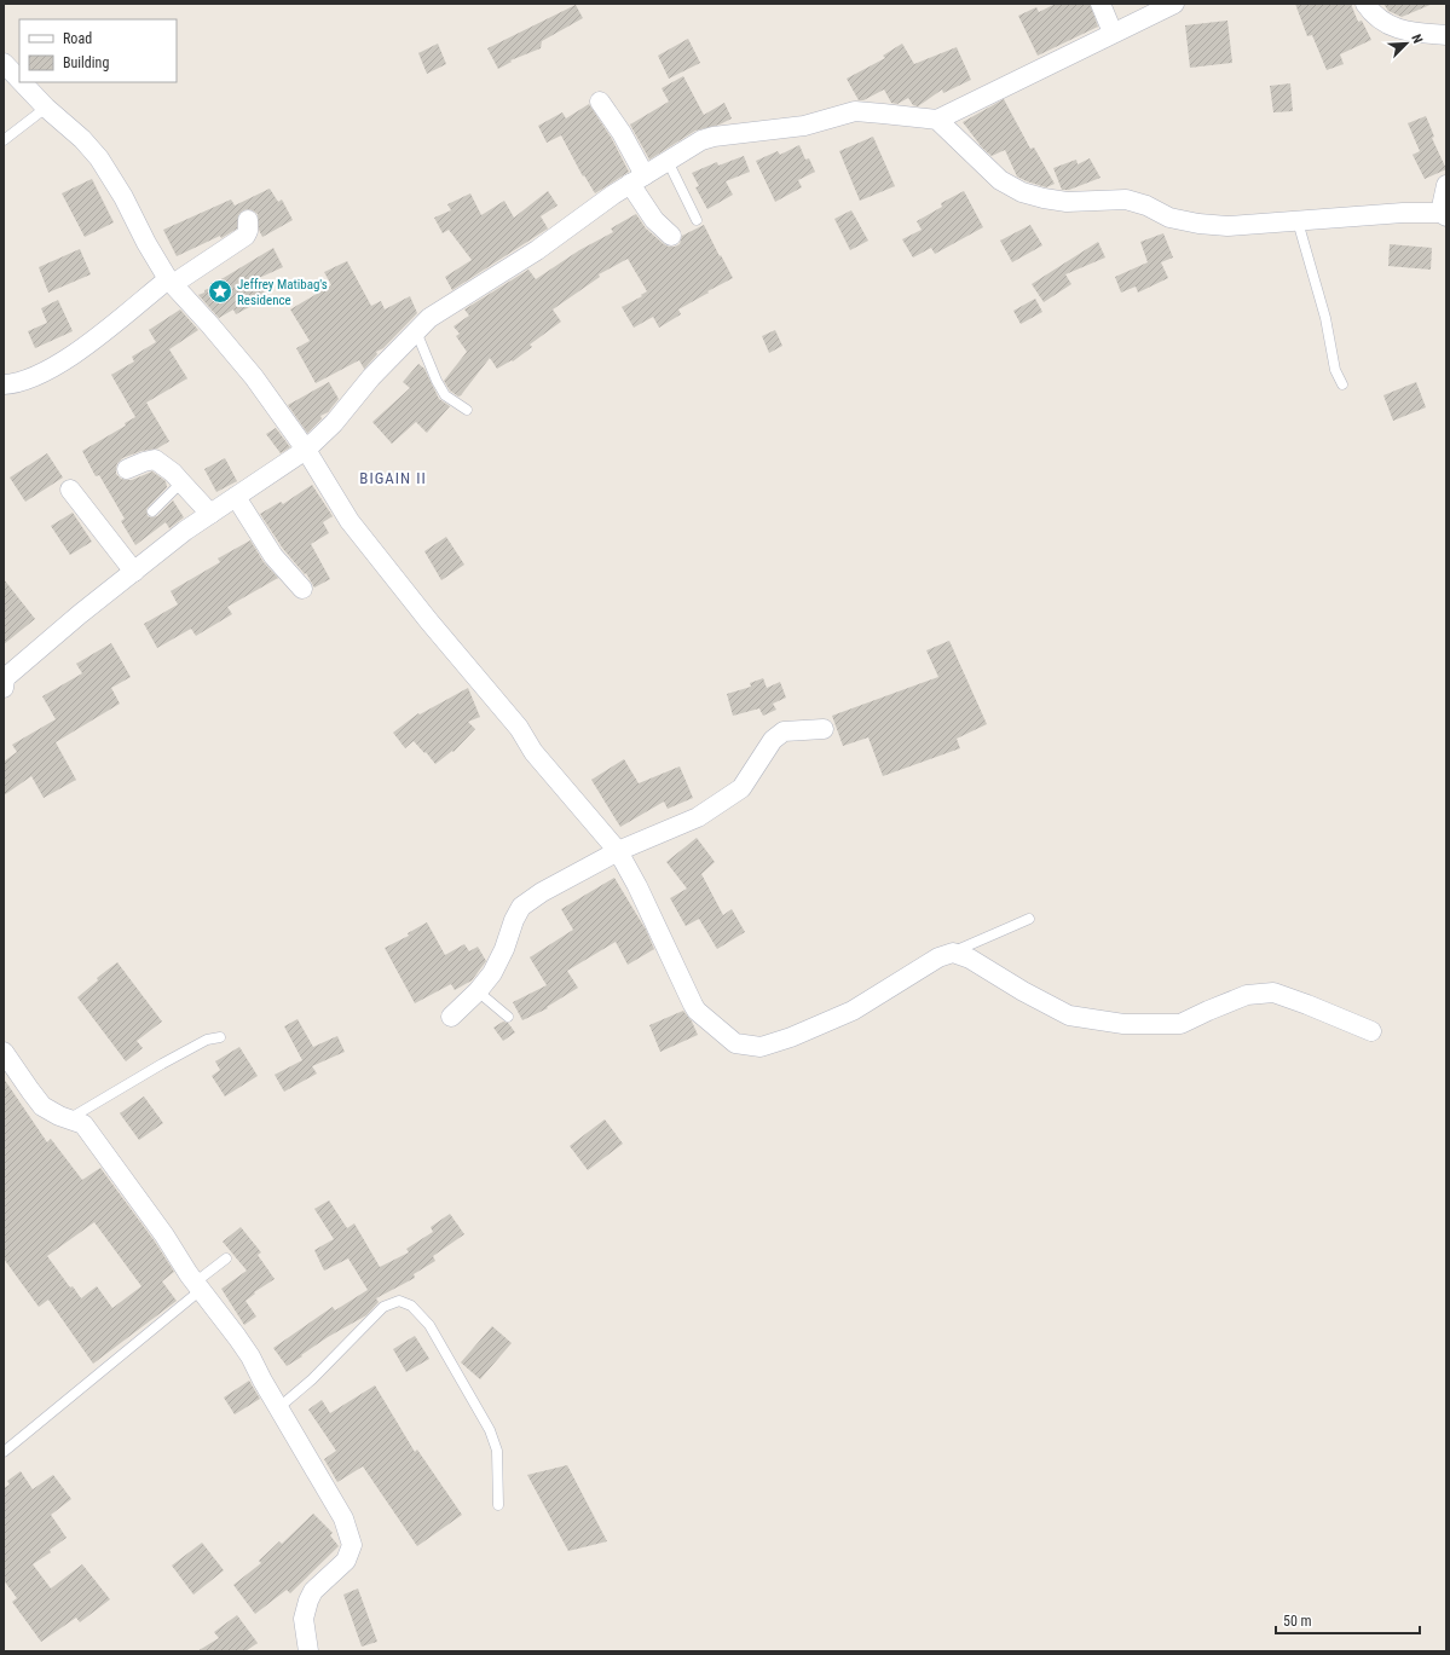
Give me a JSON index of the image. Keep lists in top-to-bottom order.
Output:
{
  "districts": ["BIGAIN II"],
  "places": {
    "place": ["Jeffrey Matibag's Residence"]
  },
  "legend": ["Road", "Building"],
  "scale_bar": "50 m",
  "north": "top right"
}
